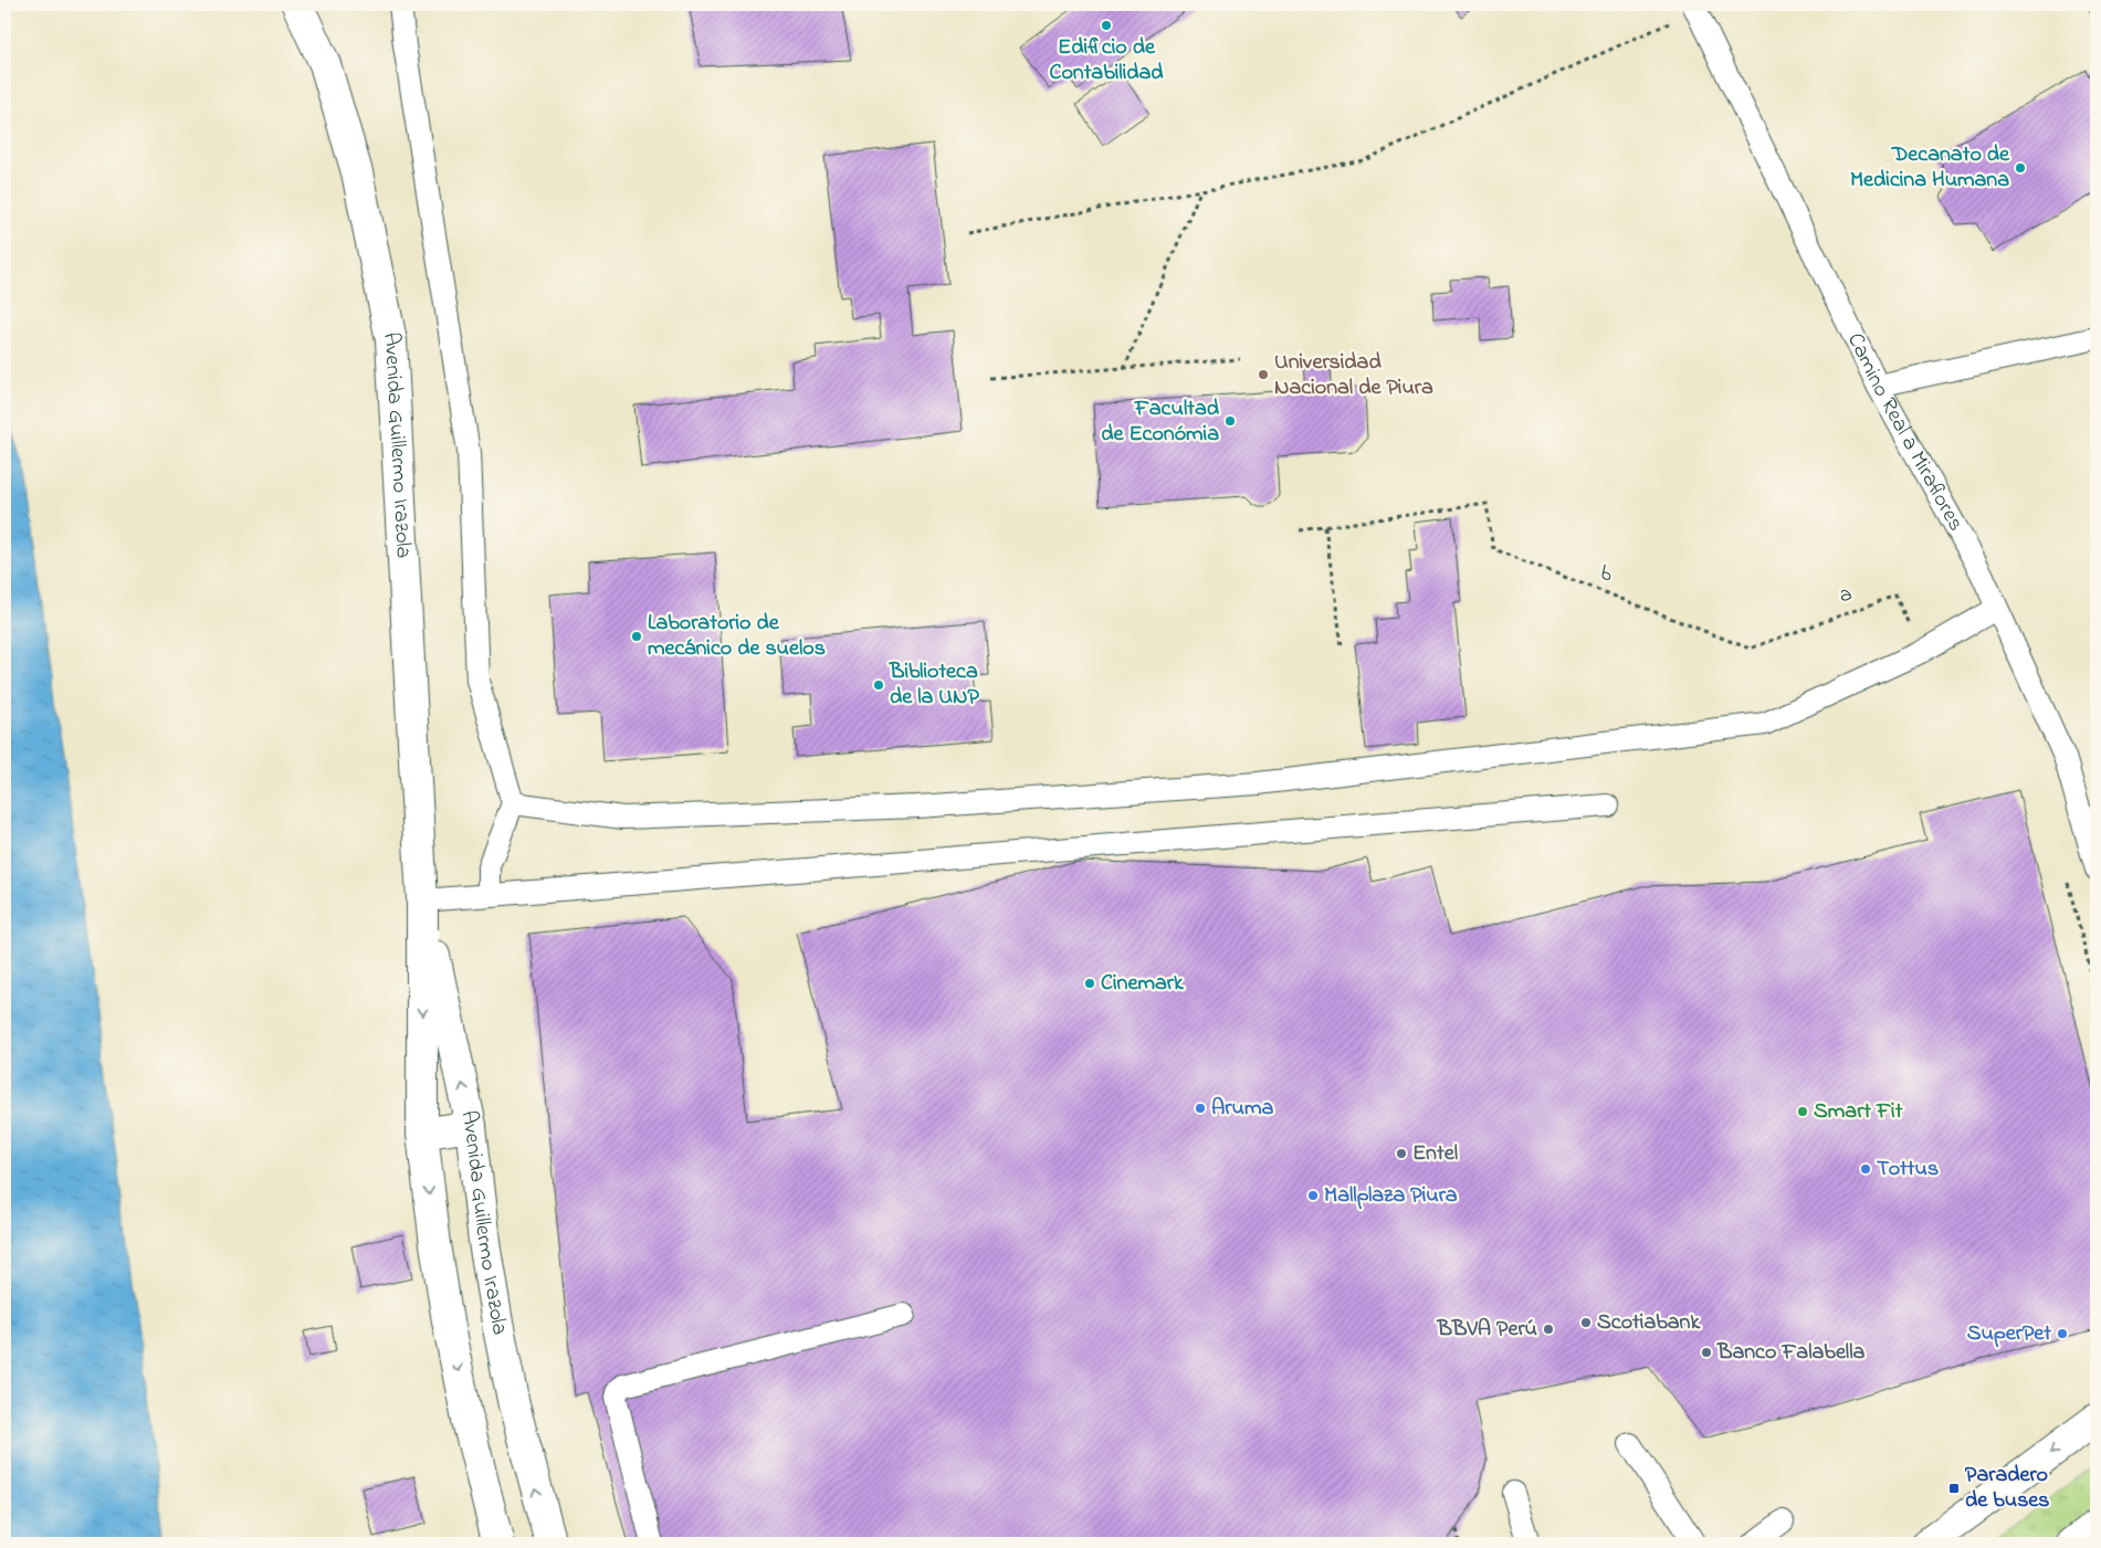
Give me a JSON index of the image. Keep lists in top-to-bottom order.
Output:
{
  "streets": {
    "main road": ["Avenida Guillermo Irazola"],
    "lane": ["Camino Real a Miraflores"],
    "path": ["b", "a"]
  },
  "crossings": [
    ["b", "a"]
  ],
  "places": {
    "other": [
      "Edificio de Contabilidad",
      "Decanato de Medicina Humana",
      "Universidad Nacional de Piura",
      "Facultad de Económia",
      "Laboratorio de mecánico de suelos",
      "Biblioteca de la UNP",
      "Cinemark",
      "Aruma",
      "Smart Fit",
      "Entel",
      "Tottus",
      "Mallplaza Piura",
      "Scotiabank",
      "BBVA Perú",
      "SuperPet",
      "Banco Falabella"
    ],
    "transit": ["Paradero de buses"]
  }
}
